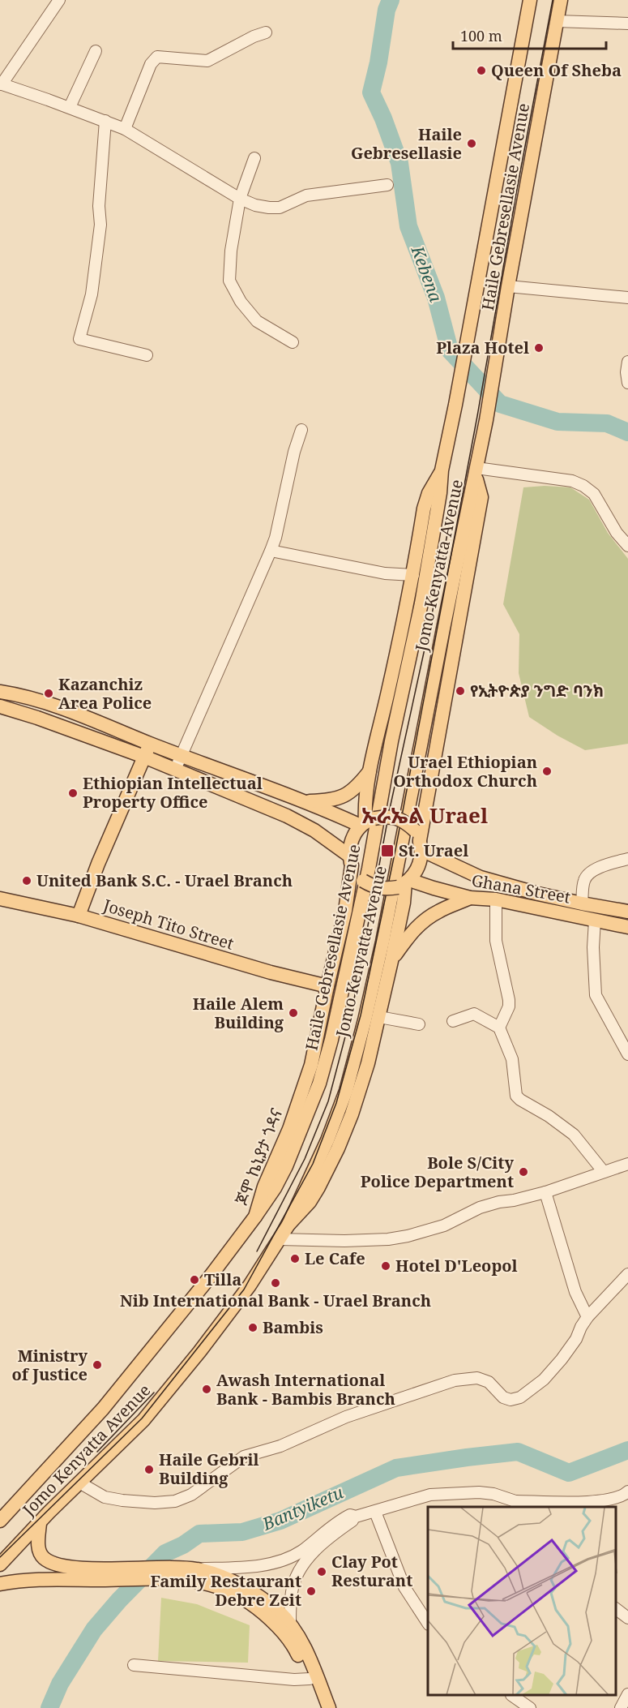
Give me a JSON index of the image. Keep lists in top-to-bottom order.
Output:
{
  "streets": {
    "main road": [
      "Haile Gebresellasie Avenue",
      "Jomo Kenyatta Avenue",
      "Ghana Street",
      "Joseph Tito Street",
      "ጆሞ ኬኒያታ ጎዳና"
    ]
  },
  "crossings": [
    ["Haile Gebresellasie Avenue", "Jomo Kenyatta Avenue"],
    ["Haile Gebresellasie Avenue", "Ghana Street"],
    ["Haile Gebresellasie Avenue", "ጆሞ ኬኒያታ ጎዳና"],
    ["Ghana Street", "ጆሞ ኬኒያታ ጎዳና"],
    ["Joseph Tito Street", "ጆሞ ኬኒያታ ጎዳና"]
  ],
  "districts": ["ኡራኤል Urael"],
  "water": ["Kebena", "Bantyiketu"],
  "places": {
    "other": [
      "Queen Of Sheba",
      "Haile Gebresellasie",
      "Plaza Hotel",
      "የኢትዮጵያ ንግድ ባንክ",
      "Kazanchiz Area Police",
      "Urael Ethiopian Orthodox Church",
      "Ethiopian Intellectual Property Office",
      "United Bank S.C. - Urael Branch",
      "Haile Alem Building",
      "Bole S/City Police Department",
      "Le Cafe",
      "Hotel D'Leopol",
      "Tilla",
      "Nib International Bank - Urael Branch",
      "Bambis",
      "Ministry of Justice",
      "Awash International Bank - Bambis Branch",
      "Haile Gebril Building",
      "Clay Pot Resturant",
      "Family Restaurant Debre Zeit"
    ],
    "transit": ["St. Urael"]
  },
  "scale_bar": "100 m"
}
